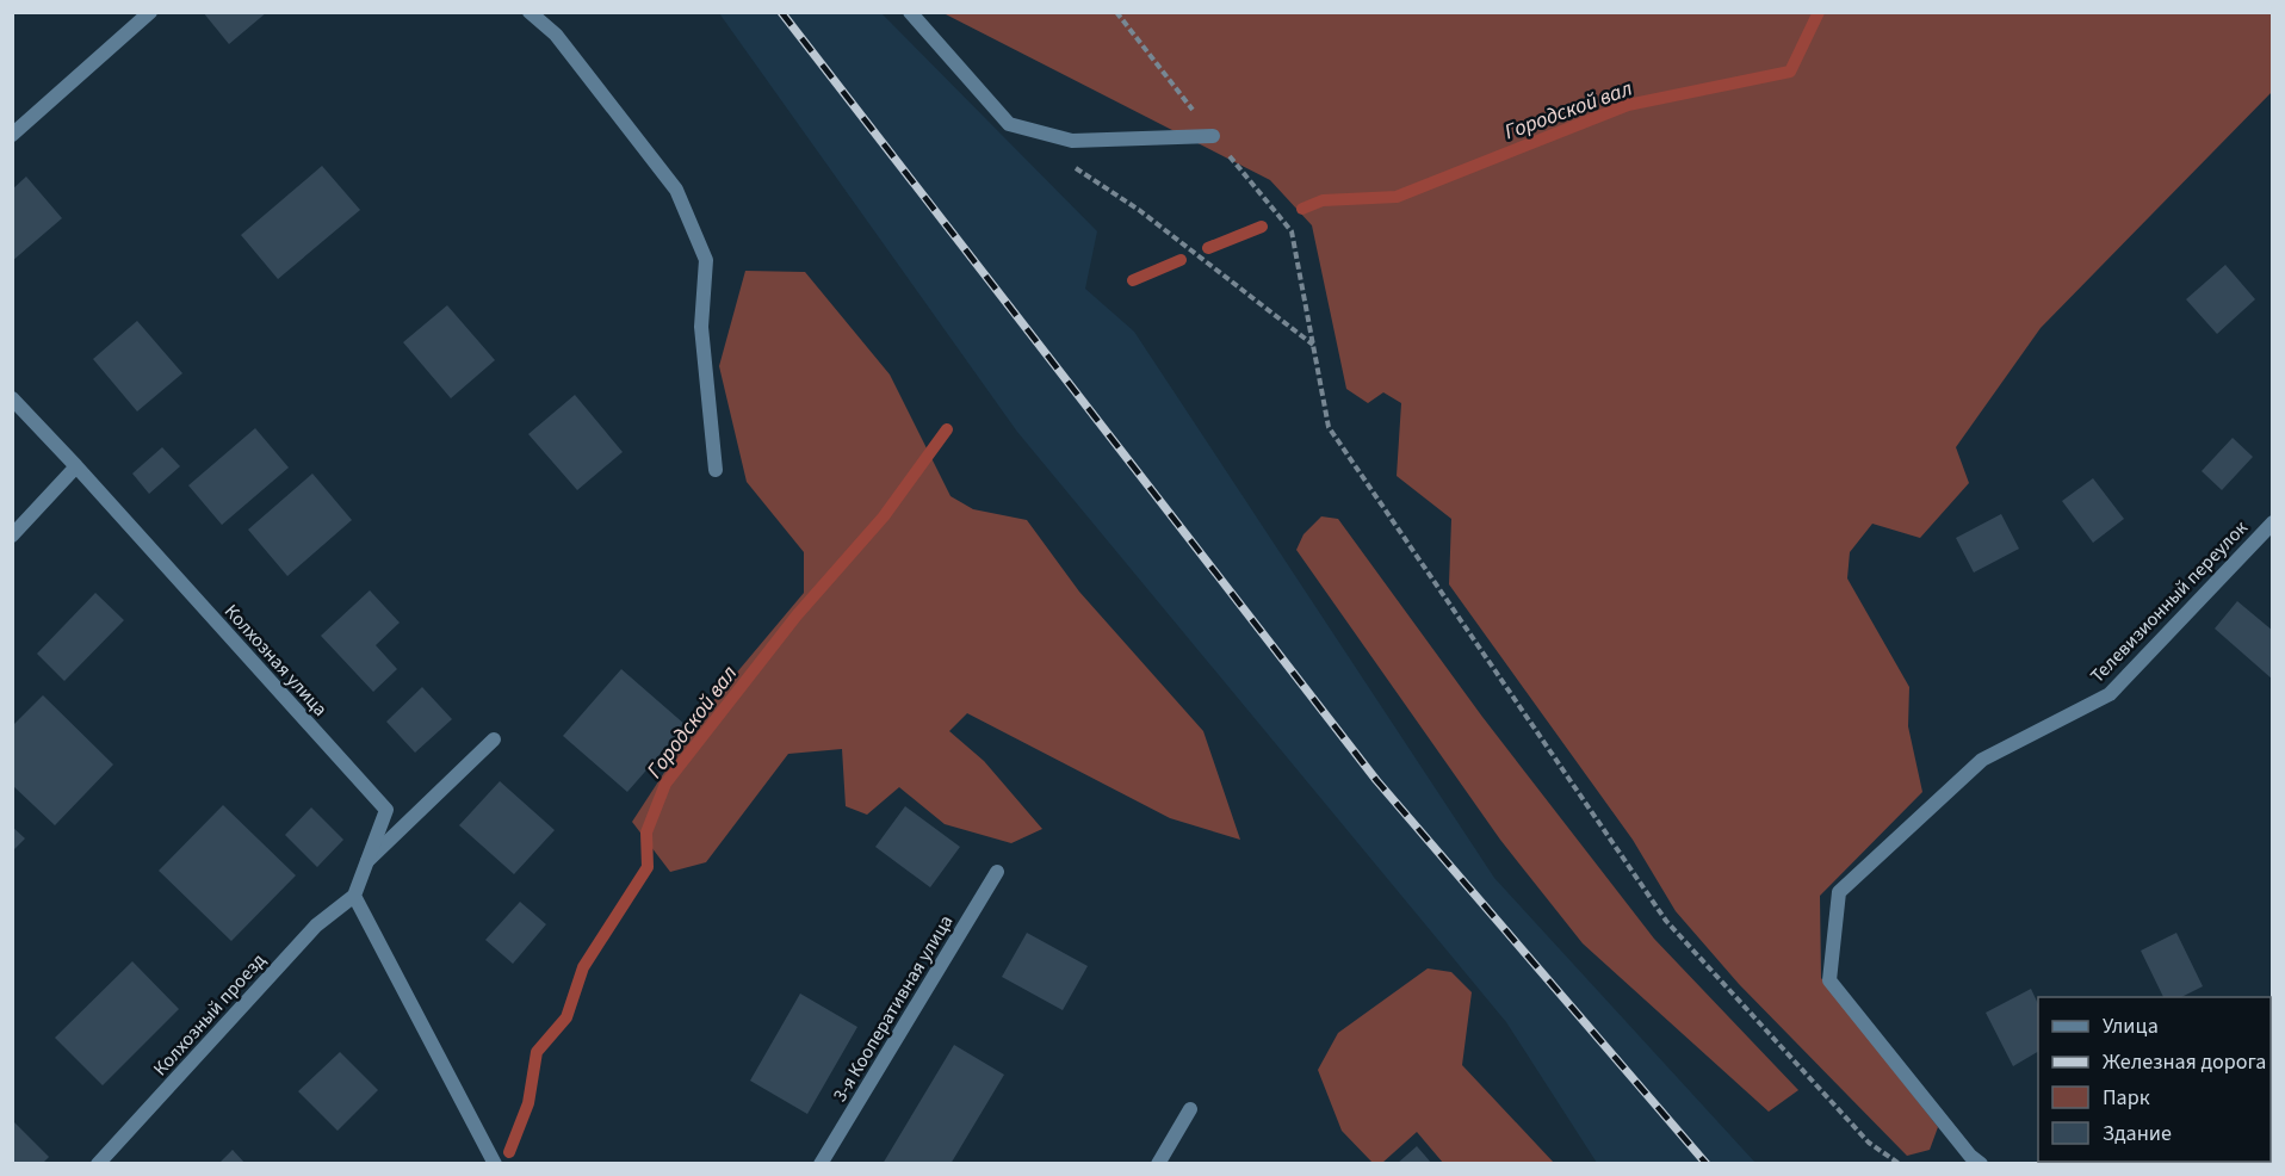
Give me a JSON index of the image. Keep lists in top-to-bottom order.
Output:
{
  "streets": {
    "street": [
      "Телевизионный переулок",
      "Колхозная улица",
      "3-я Кооперативная улица",
      "Колхозный проезд"
    ]
  },
  "crossings": [
    ["Колхозная улица", "Колхозный проезд"]
  ],
  "water": ["Городской вал"],
  "legend": [
    "Улица",
    "Железная дорога",
    "Парк",
    "Здание"
  ]
}
